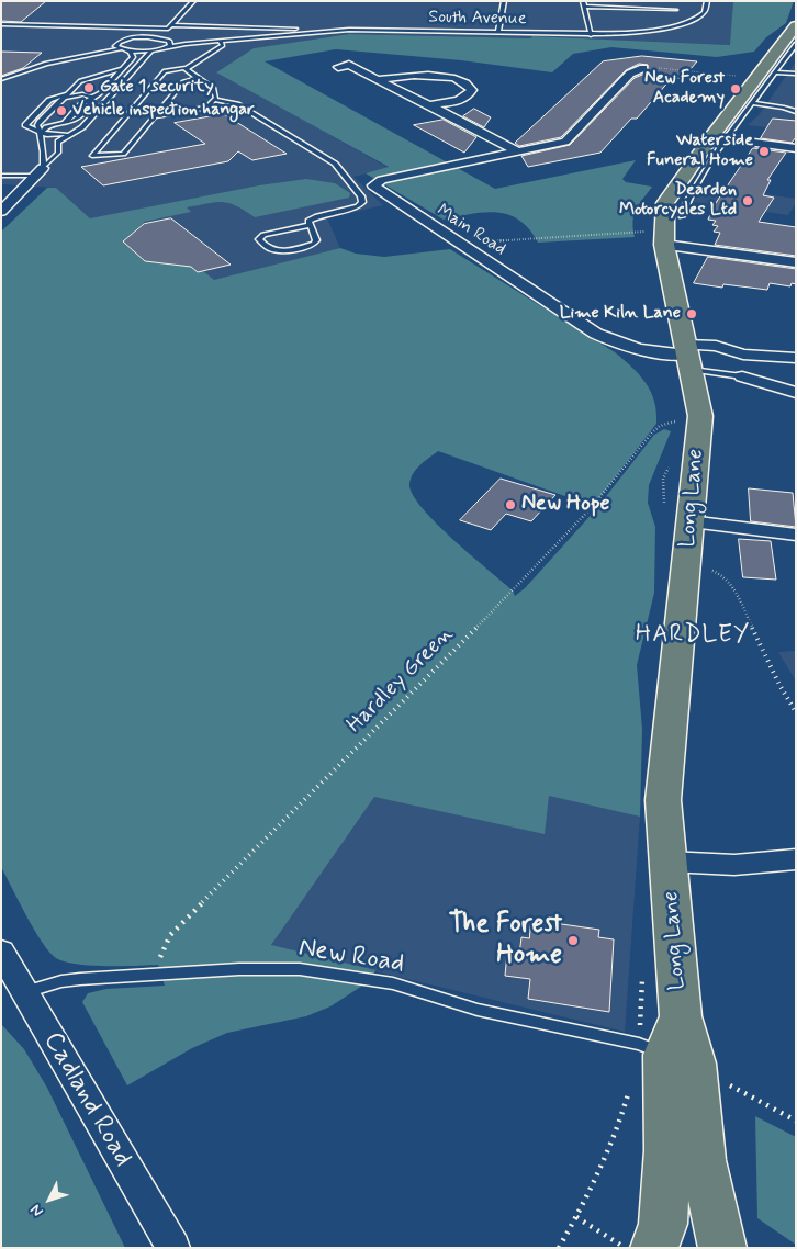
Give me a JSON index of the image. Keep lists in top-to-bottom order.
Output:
{
  "streets": {
    "main road": ["Long Lane"],
    "street": ["Main Road", "Cadland Road"],
    "lane": ["South Avenue", "New Road"],
    "path": ["Hardley Green"]
  },
  "crossings": [
    ["Main Road", "Long Lane"],
    ["Long Lane", "New Road"],
    ["Hardley Green", "New Road"],
    ["New Road", "Cadland Road"]
  ],
  "districts": ["HARDLEY"],
  "places": [
    "Gate 1 security",
    "New Forest Academy",
    "Vehicle inspection hangar",
    "Waterside Funeral Home",
    "Dearden Motorcycles Ltd",
    "Lime Kiln Lane",
    "New Hope",
    "The Forest Home"
  ],
  "north": "bottom left"
}
